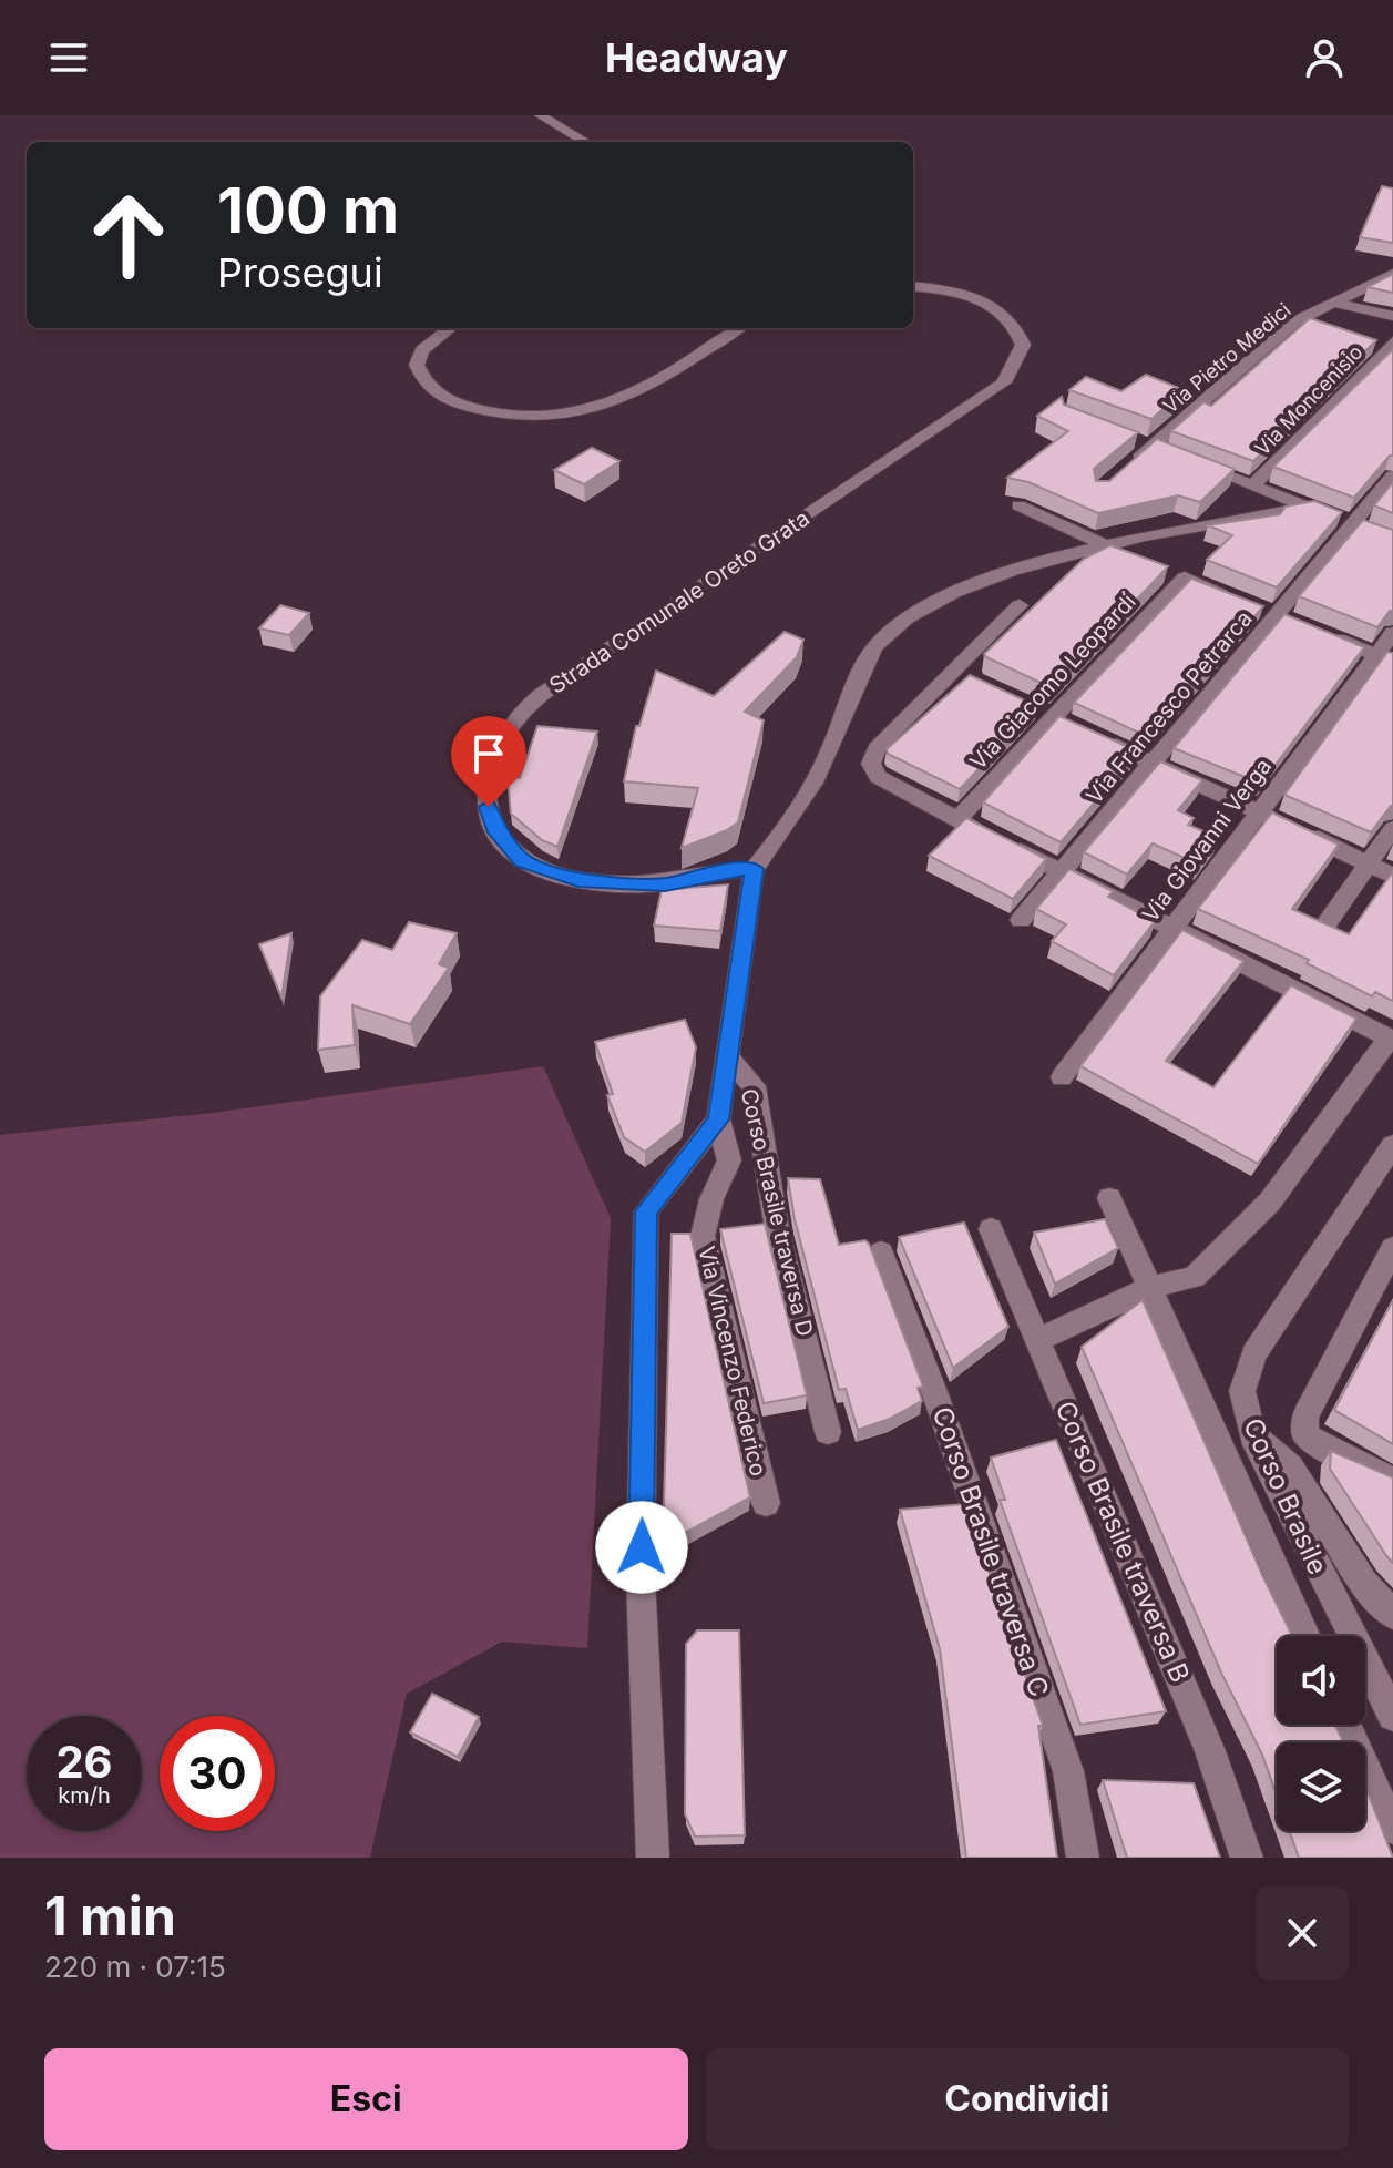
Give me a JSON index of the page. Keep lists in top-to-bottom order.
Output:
{
  "streets": {
    "street": [
      "Via Pietro Medici",
      "Via Moncenisio",
      "Strada Comunale Oreto Grata",
      "Via Giacomo Leopardi",
      "Via Francesco Petrarca",
      "Via Giovanni Verga",
      "Corso Brasile traversa D",
      "Via Vincenzo Federico",
      "Corso Brasile",
      "Corso Brasile traversa B",
      "Corso Brasile traversa C"
    ]
  },
  "crossings": [
    ["Via Pietro Medici", "Via Moncenisio"]
  ],
  "page": {
    "header": "Headway",
    "turn": ["100 m", "Prosegui"],
    "speed": "26 km/h",
    "limit": "30",
    "heading": ["1 min", "220 m · 07:15"],
    "buttons": ["Esci", "Condividi"]
  }
}
